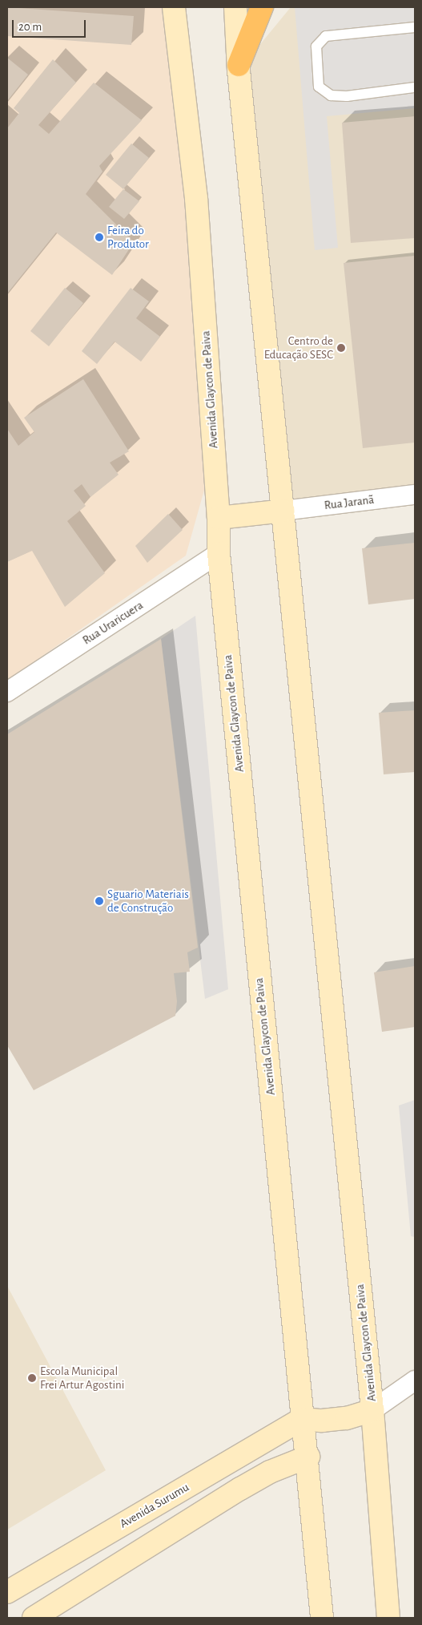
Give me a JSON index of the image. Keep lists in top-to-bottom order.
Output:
{
  "streets": {
    "main road": ["Avenida Glaycon de Paiva", "Avenida Surumu"],
    "street": ["Rua Jaranã", "Rua Uraricuera"]
  },
  "crossings": [
    ["Avenida Glaycon de Paiva", "Rua Jaranã"],
    ["Avenida Glaycon de Paiva", "Rua Uraricuera"],
    ["Avenida Glaycon de Paiva", "Avenida Surumu"]
  ],
  "places": [
    "Feira do Produtor",
    "Centro de Educação SESC",
    "Sguario Materiais de Construção",
    "Escola Municipal Frei Artur Agostini"
  ],
  "scale_bar": "20 m"
}
